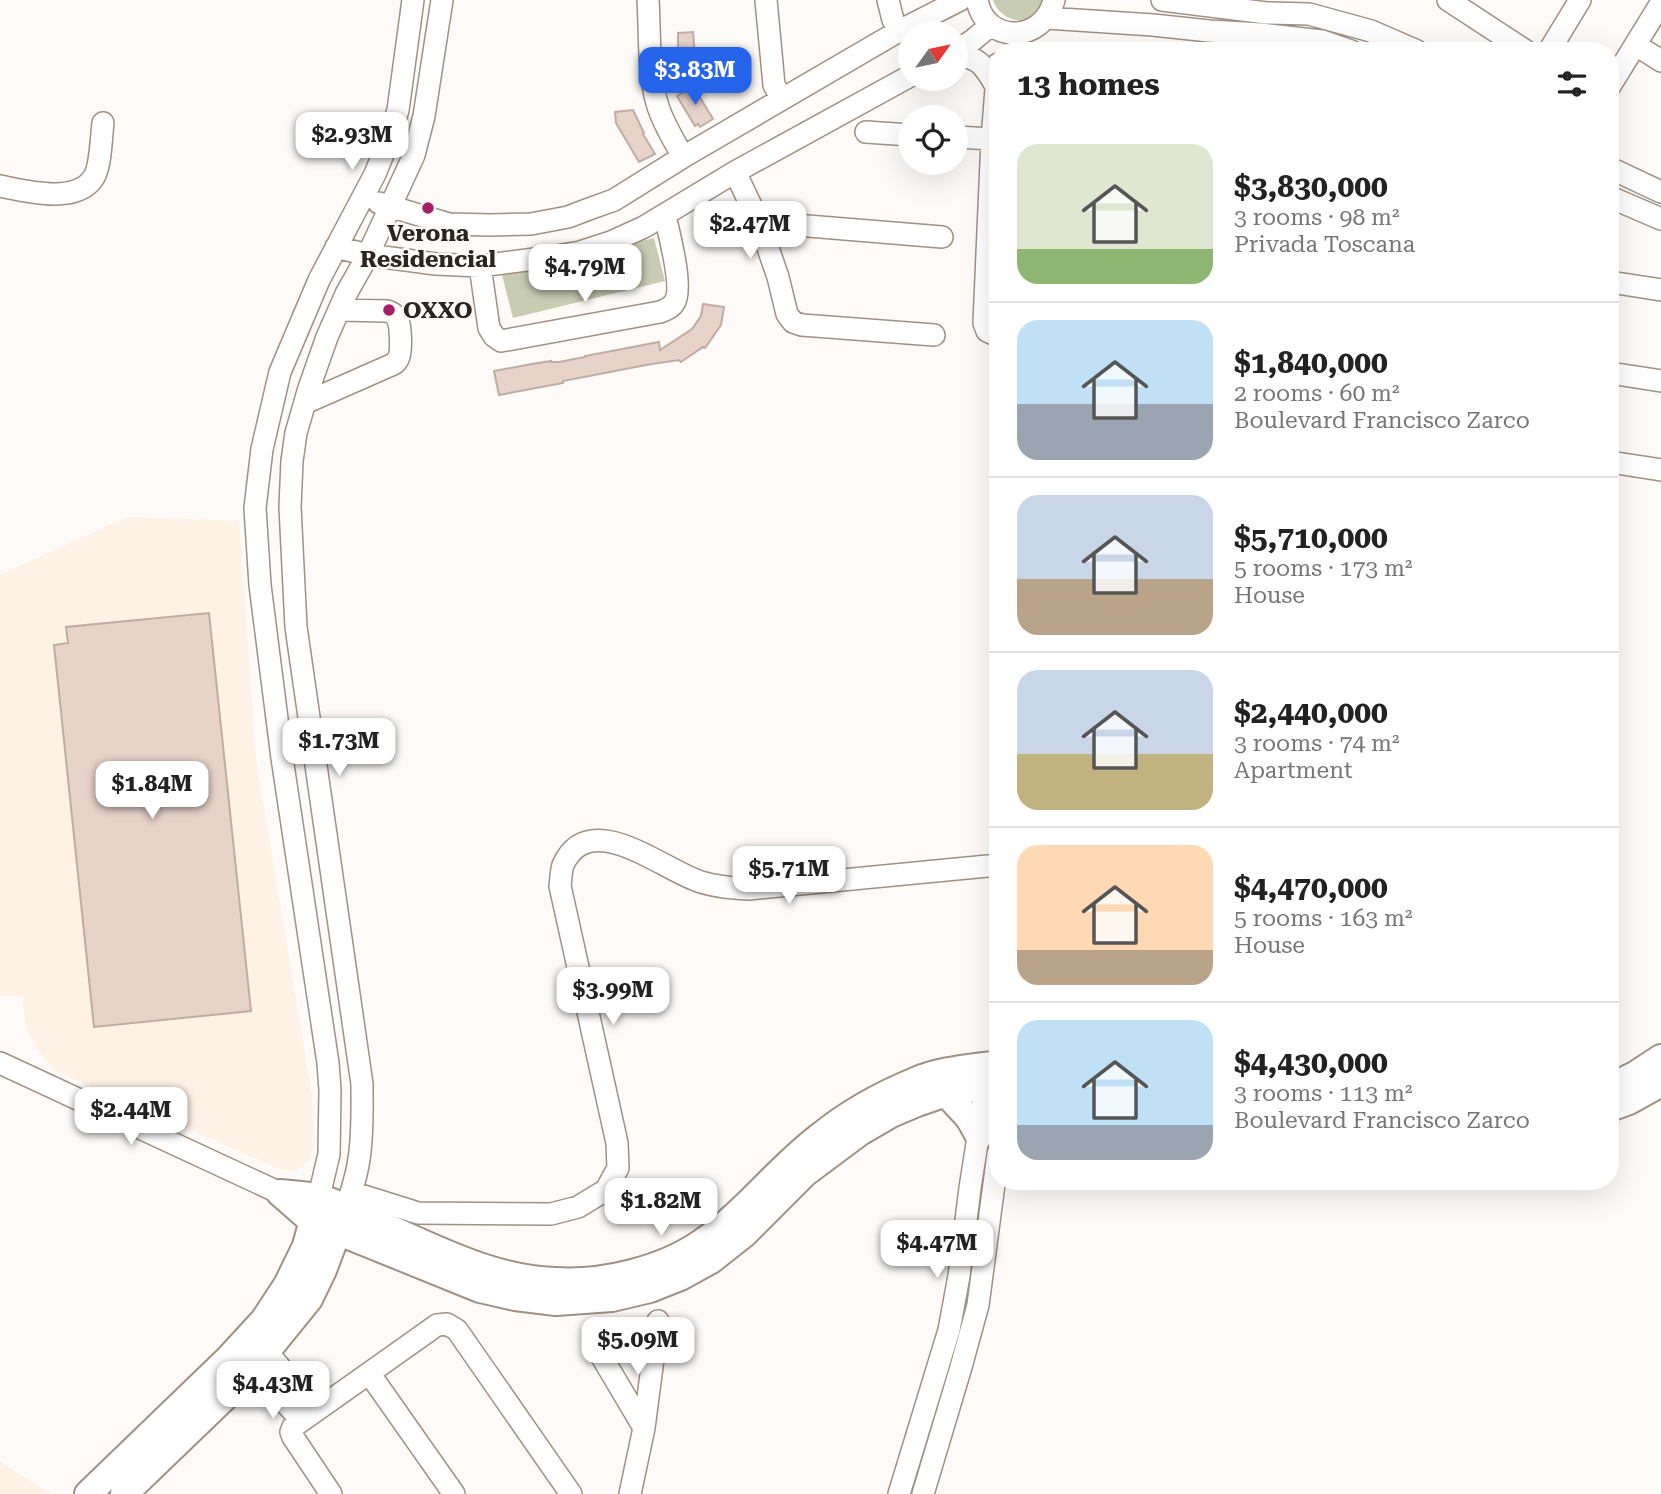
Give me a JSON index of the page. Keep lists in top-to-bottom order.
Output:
{
  "places": ["Verona Residencial", "OXXO"],
  "north": "top right",
  "page": {
    "heading": "13 homes",
    "price": [
      "$3.83M",
      "$2.93M",
      "$2.47M",
      "$4.79M",
      "$1.73M",
      "$1.84M",
      "$5.71M",
      "$3.99M",
      "$2.44M",
      "$1.82M",
      "$4.47M",
      "$5.09M",
      "$4.43M"
    ],
    "list": [
      {
        "name": "$3,830,000",
        "note": "3 rooms · 98 m² · Privada Toscana"
      },
      {
        "name": "$1,840,000",
        "note": "2 rooms · 60 m² · Boulevard Francisco Zarco"
      },
      {
        "name": "$5,710,000",
        "note": "5 rooms · 173 m² · House"
      },
      {
        "name": "$2,440,000",
        "note": "3 rooms · 74 m² · Apartment"
      },
      {
        "name": "$4,470,000",
        "note": "5 rooms · 163 m² · House"
      },
      {
        "name": "$4,430,000",
        "note": "3 rooms · 113 m² · Boulevard Francisco Zarco"
      }
    ]
  }
}
